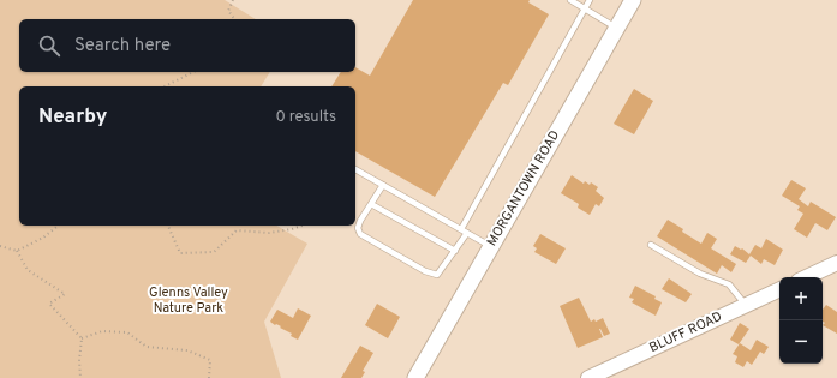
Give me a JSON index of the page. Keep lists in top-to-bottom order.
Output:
{
  "streets": {
    "main road": ["MORGANTOWN ROAD"],
    "street": ["BLUFF ROAD"]
  },
  "parks": ["Glenns Valley Nature Park"],
  "page": {
    "search": "Search here",
    "heading": ["Nearby", "0 results"],
    "map_buttons": ["+", "−"]
  }
}
